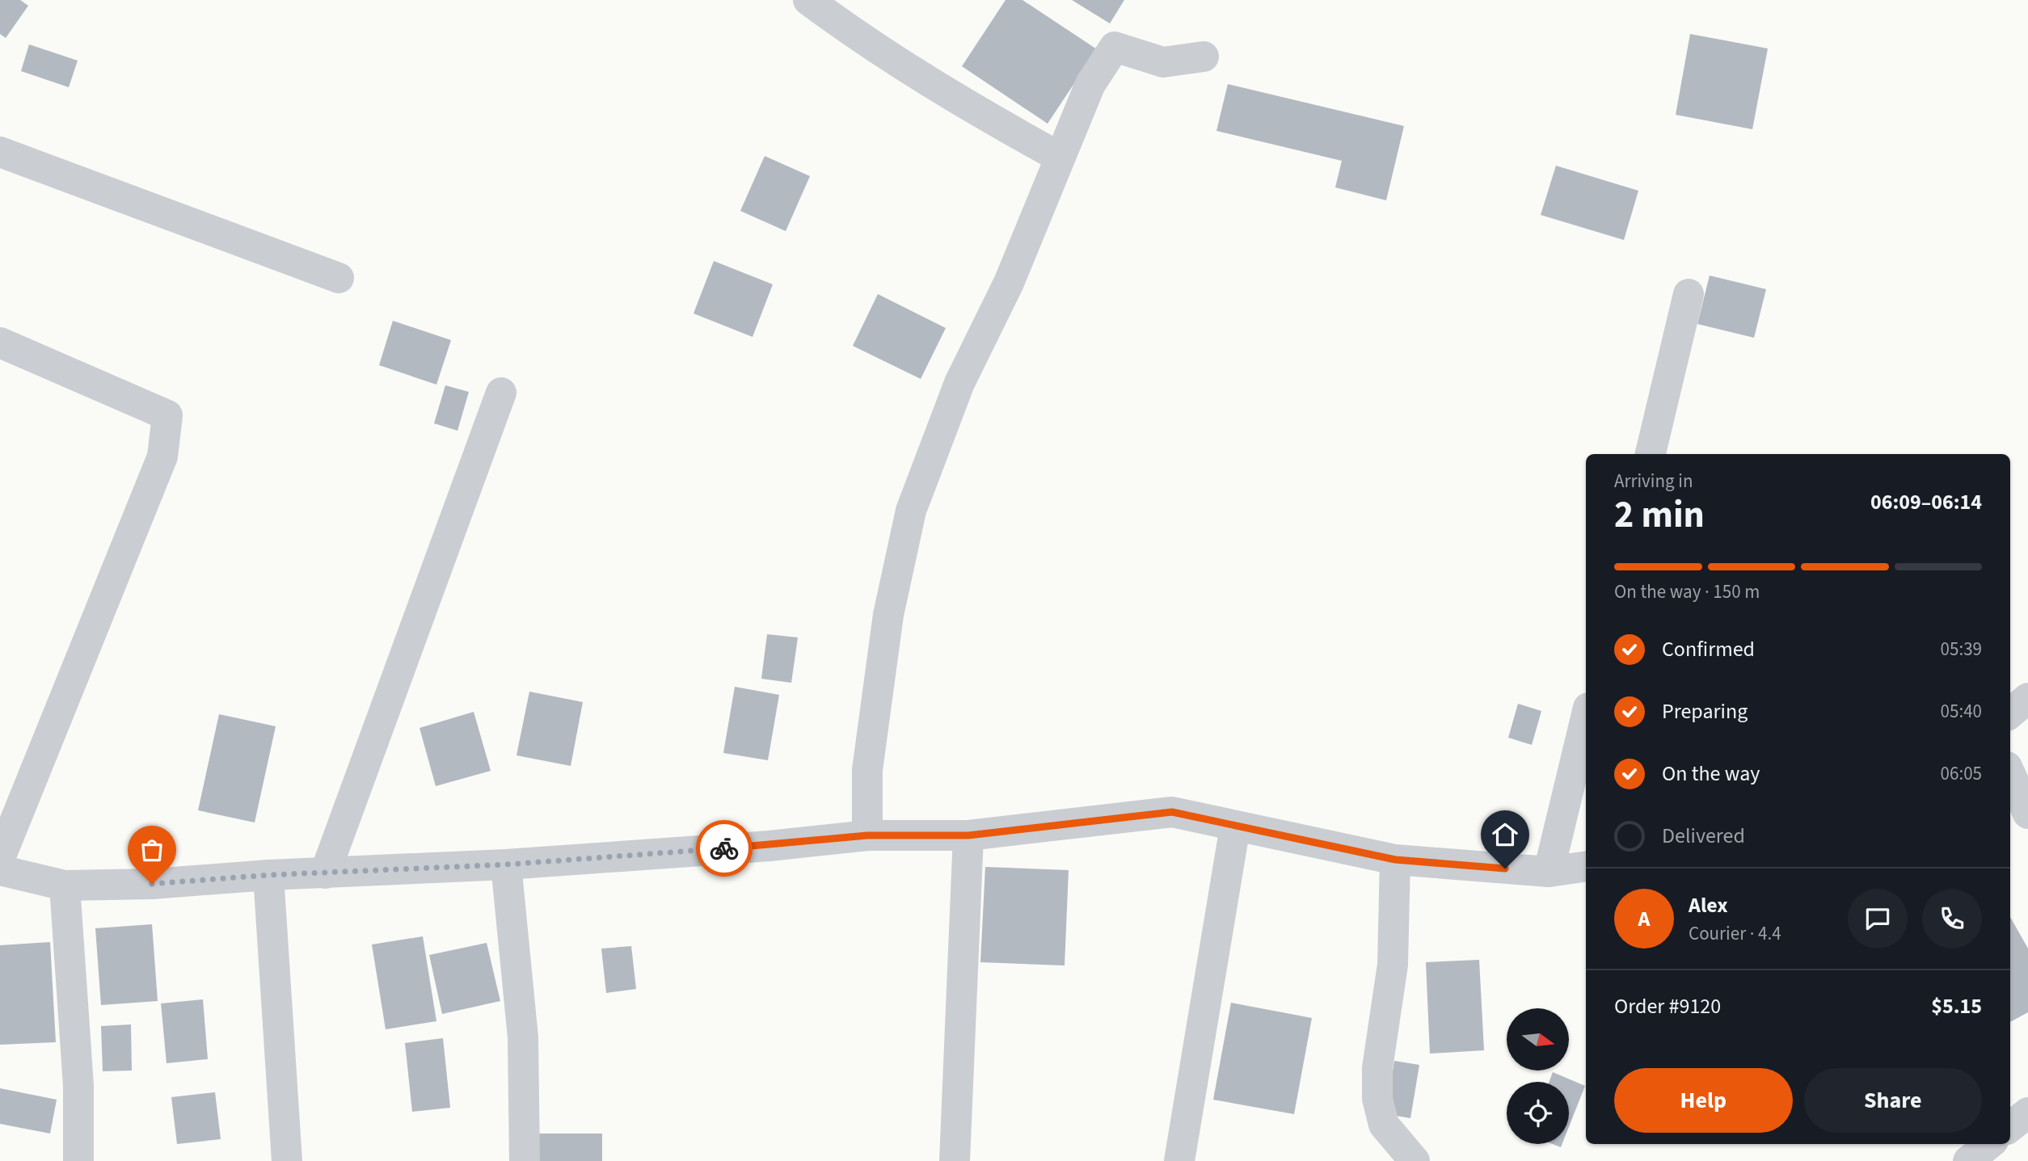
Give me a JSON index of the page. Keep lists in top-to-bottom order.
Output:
{
  "north": "right",
  "page": {
    "heading": ["2 min", "Arriving in", "06:09–06:14"],
    "panel": [
      "Alex",
      "Courier · 4.4",
      "Order #9120",
      "$5.15"
    ],
    "bar": "On the way · 150 m",
    "list": [
      ["Confirmed", "05:39"],
      ["Preparing", "05:40"],
      ["On the way", "06:05"],
      "Delivered"
    ],
    "round": "A",
    "buttons": ["Help", "Share"]
  }
}
